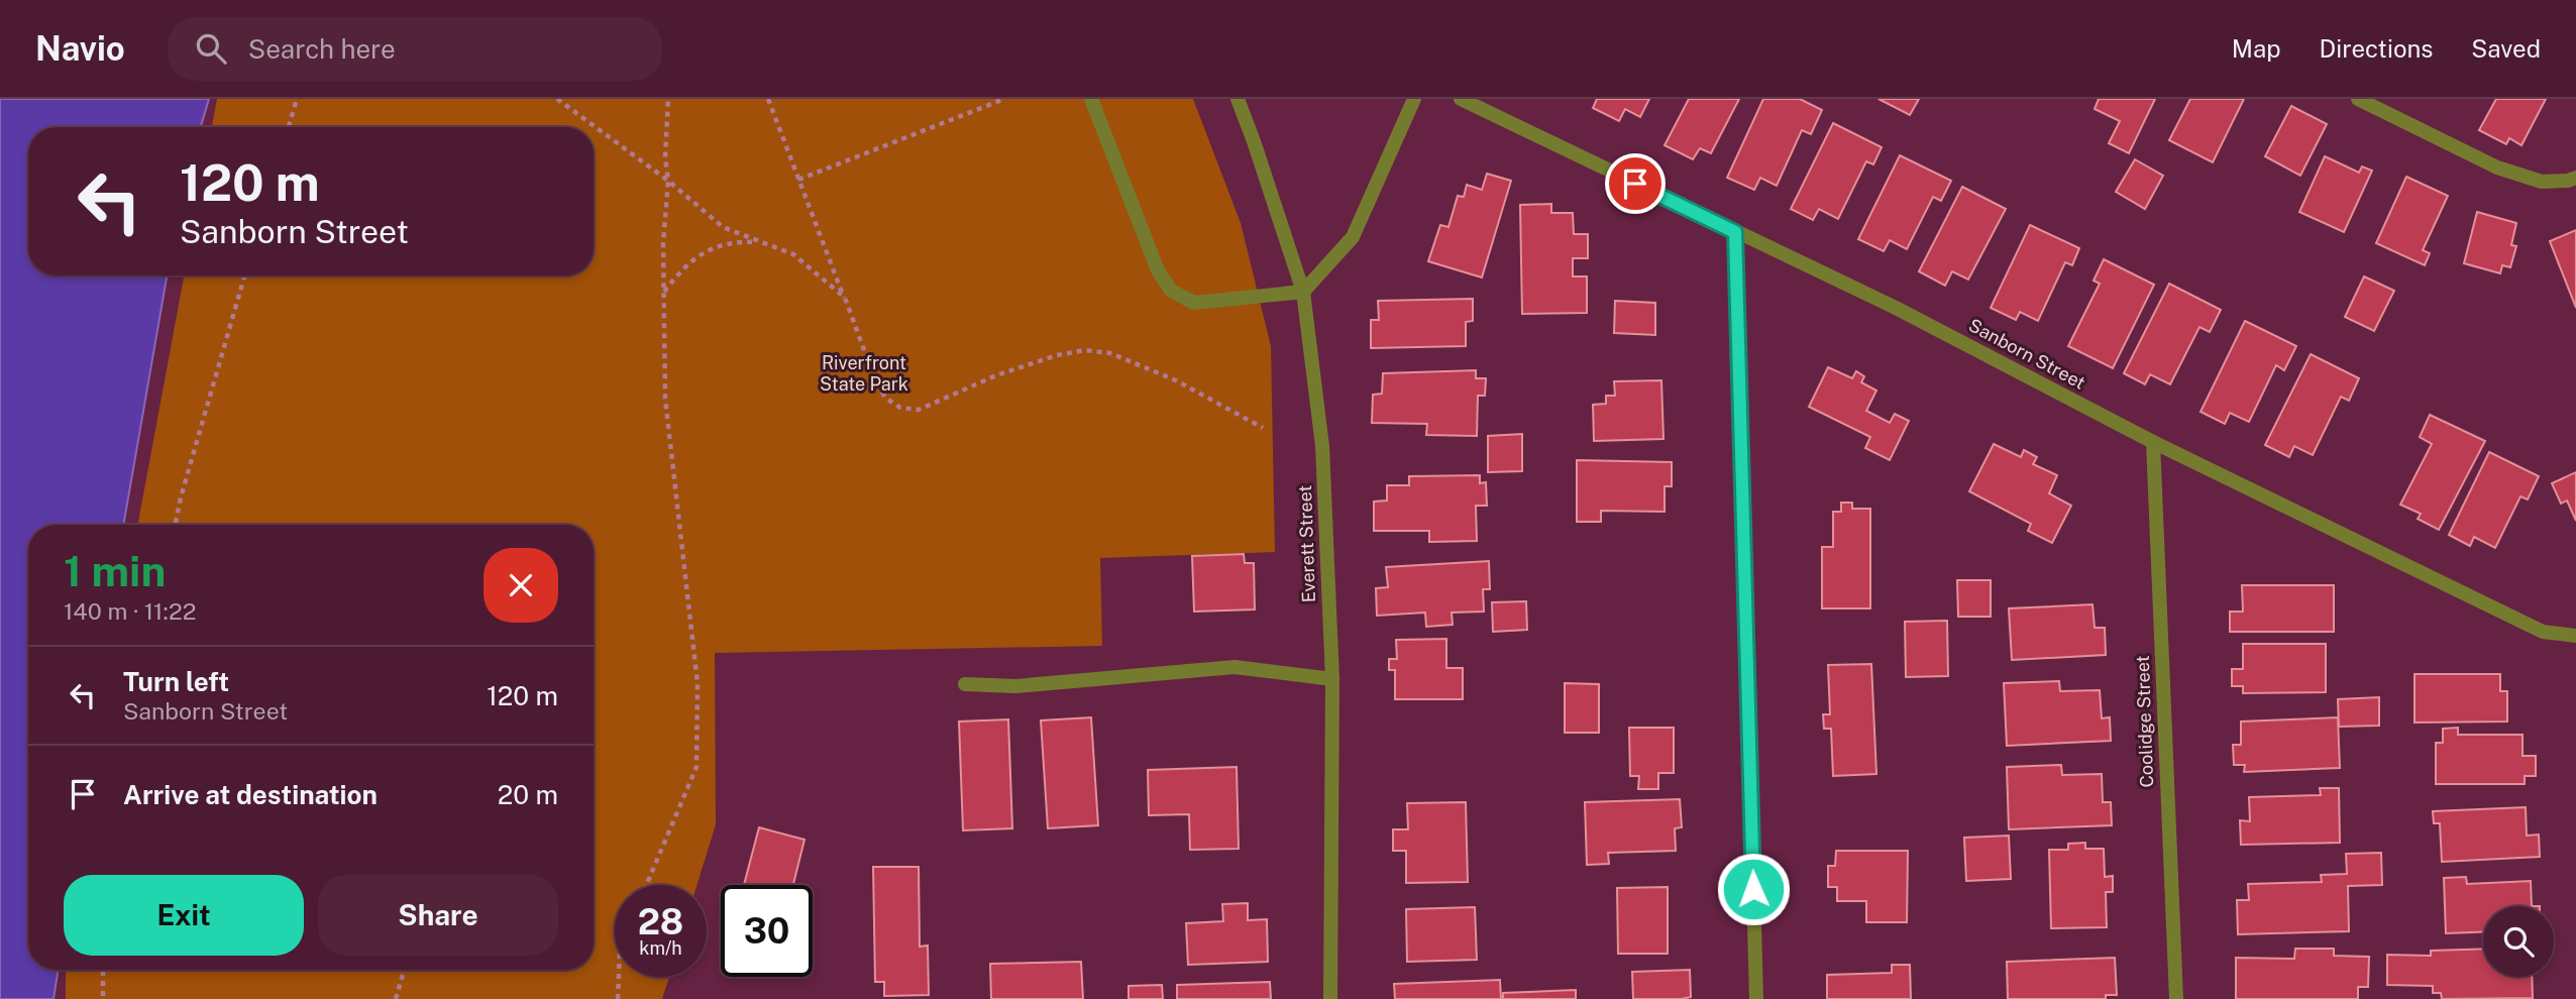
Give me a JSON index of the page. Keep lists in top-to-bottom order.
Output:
{
  "streets": {
    "street": ["Sanborn Street", "Everett Street", "Coolidge Street"]
  },
  "crossings": [
    ["Sanborn Street", "Coolidge Street"]
  ],
  "parks": ["Riverfront State Park"],
  "page": {
    "header": "Navio",
    "search": "Search here",
    "nav": ["Map", "Directions", "Saved"],
    "turn": ["120 m", "Sanborn Street"],
    "heading": ["1 min", "140 m · 11:22"],
    "list": [
      {
        "name": "Turn left",
        "note": "Sanborn Street",
        "value": "120 m"
      },
      {
        "name": "Arrive at destination",
        "value": "20 m"
      }
    ],
    "buttons": ["Exit", "Share"],
    "speed": "28 km/h",
    "limit": "30"
  }
}
